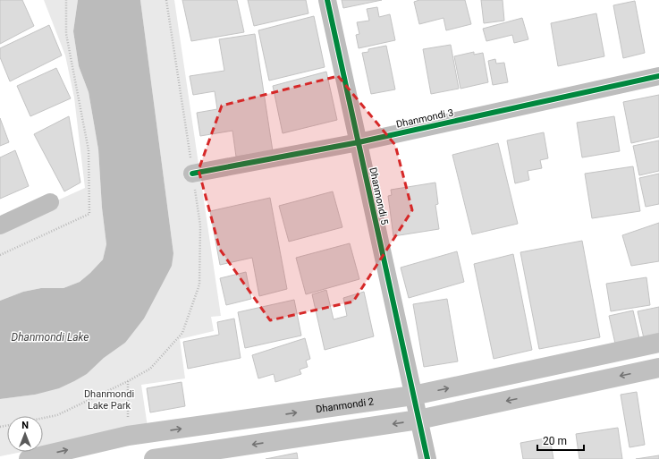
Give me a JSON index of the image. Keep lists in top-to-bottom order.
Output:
{
  "streets": {
    "main road": ["Dhanmondi 2"],
    "street": ["Dhanmondi 3", "Dhanmondi 5"]
  },
  "crossings": [
    ["Dhanmondi 3", "Dhanmondi 5"],
    ["Dhanmondi 5", "Dhanmondi 2"]
  ],
  "water": ["Dhanmondi Lake"],
  "parks": ["Dhanmondi Lake Park"],
  "scale_bar": "20 m",
  "north": "top"
}
